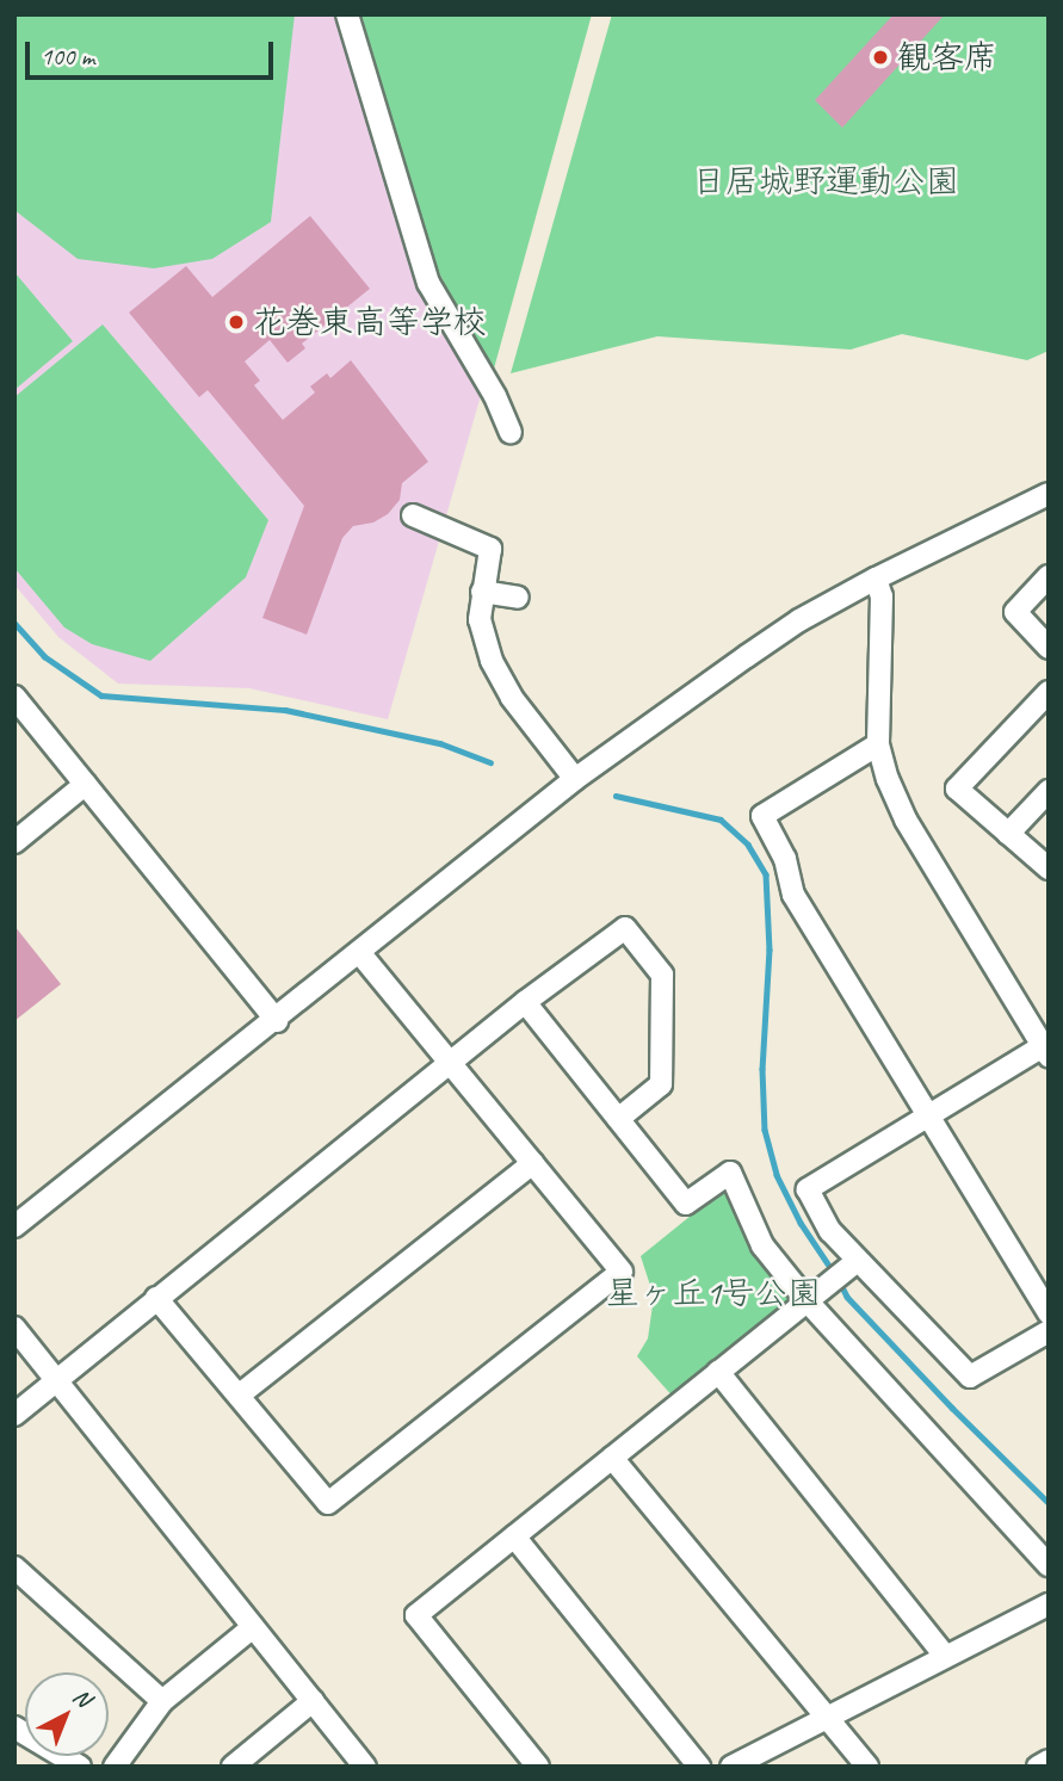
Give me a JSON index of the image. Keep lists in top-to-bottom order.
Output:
{
  "parks": ["日居城野運動公園", "星ヶ丘1号公園"],
  "places": ["観客席", "花巻東高等学校"],
  "scale_bar": "100 m",
  "north": "top right"
}
